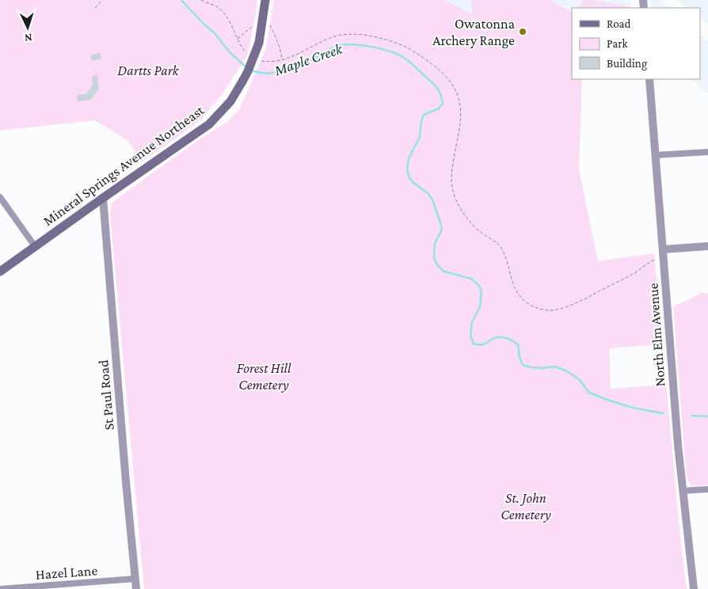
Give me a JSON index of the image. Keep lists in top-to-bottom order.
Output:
{
  "streets": {
    "main road": ["Mineral Springs Avenue Northeast"],
    "street": ["North Elm Avenue", "St Paul Road", "Hazel Lane"]
  },
  "crossings": [
    ["Mineral Springs Avenue Northeast", "St Paul Road"],
    ["St Paul Road", "Hazel Lane"]
  ],
  "water": ["Maple Creek"],
  "parks": ["Dartts Park", "Forest Hill Cemetery", "St. John Cemetery"],
  "places": ["Owatonna Archery Range"],
  "legend": ["Road", "Park", "Building"],
  "north": "bottom"
}
